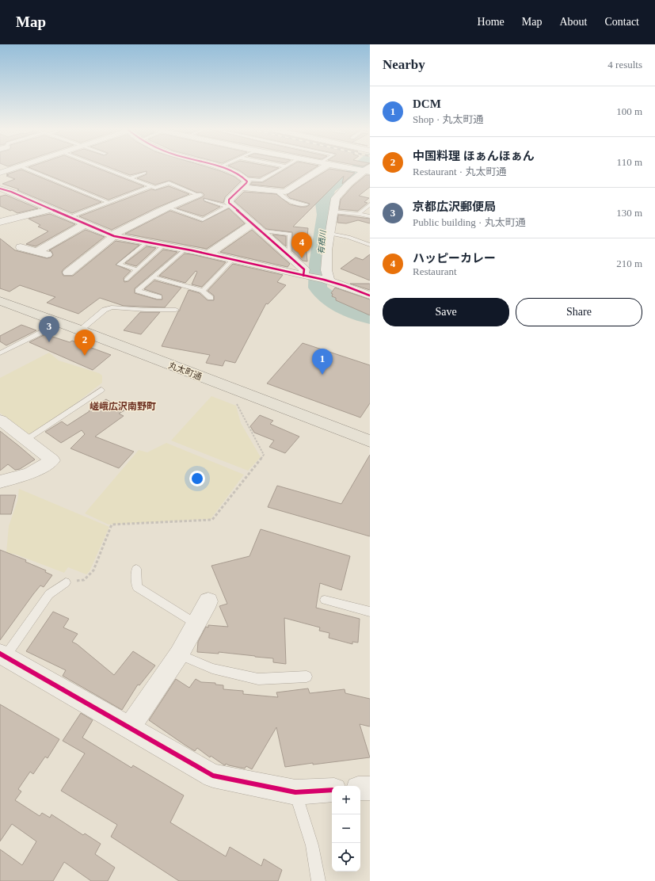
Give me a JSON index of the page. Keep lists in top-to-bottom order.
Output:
{
  "streets": {
    "main road": ["丸太町通"]
  },
  "districts": ["嵯峨広沢南野町"],
  "water": ["有栖川"],
  "page": {
    "header": "Map",
    "nav": [
      "Home",
      "Map",
      "About",
      "Contact"
    ],
    "heading": ["Nearby", "4 results"],
    "list": [
      {
        "mark": "1",
        "name": "DCM",
        "note": "Shop · 丸太町通",
        "value": "100 m"
      },
      {
        "mark": "2",
        "name": "中国料理 ほぁんほぁん",
        "note": "Restaurant · 丸太町通",
        "value": "110 m"
      },
      {
        "mark": "3",
        "name": "京都広沢郵便局",
        "note": "Public building · 丸太町通",
        "value": "130 m"
      },
      {
        "mark": "4",
        "name": "ハッピーカレー",
        "note": "Restaurant",
        "value": "210 m"
      }
    ],
    "pins": [
      "4",
      "3",
      "2",
      "1"
    ],
    "buttons": ["Save", "Share"],
    "map_buttons": ["+", "−"]
  }
}
